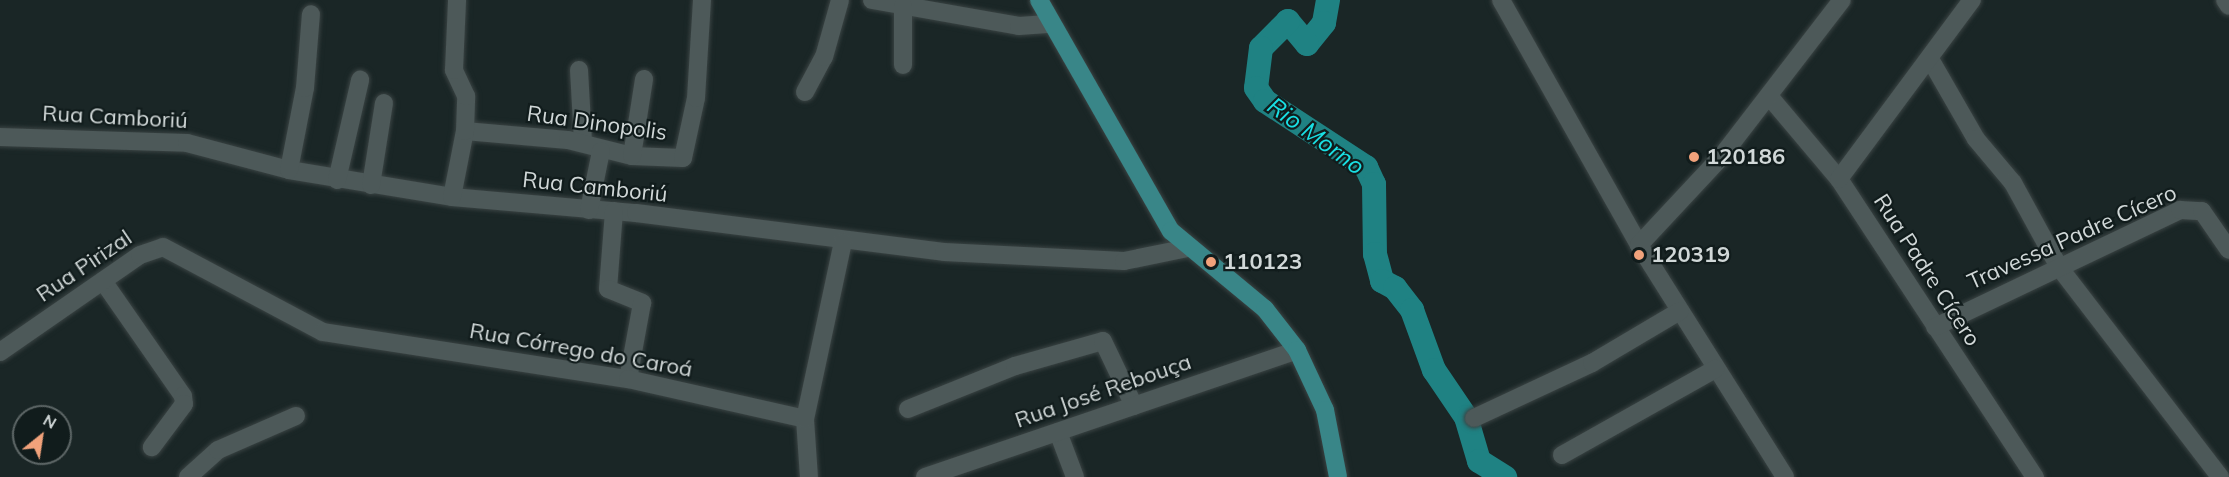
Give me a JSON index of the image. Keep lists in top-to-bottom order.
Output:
{
  "streets": {
    "street": [
      "Rua Camboriú",
      "Rua Dinopolis",
      "Travessa Padre Cícero",
      "Rua Pirizal",
      "Rua Padre Cícero",
      "Rua Córrego do Caroá",
      "Rua José Rebouça"
    ]
  },
  "crossings": [
    ["Travessa Padre Cícero", "Rua Padre Cícero"],
    ["Rua Pirizal", "Rua Córrego do Caroá"]
  ],
  "water": ["Rio Morno"],
  "places": ["120186", "120319", "110123"],
  "north": "top right"
}
